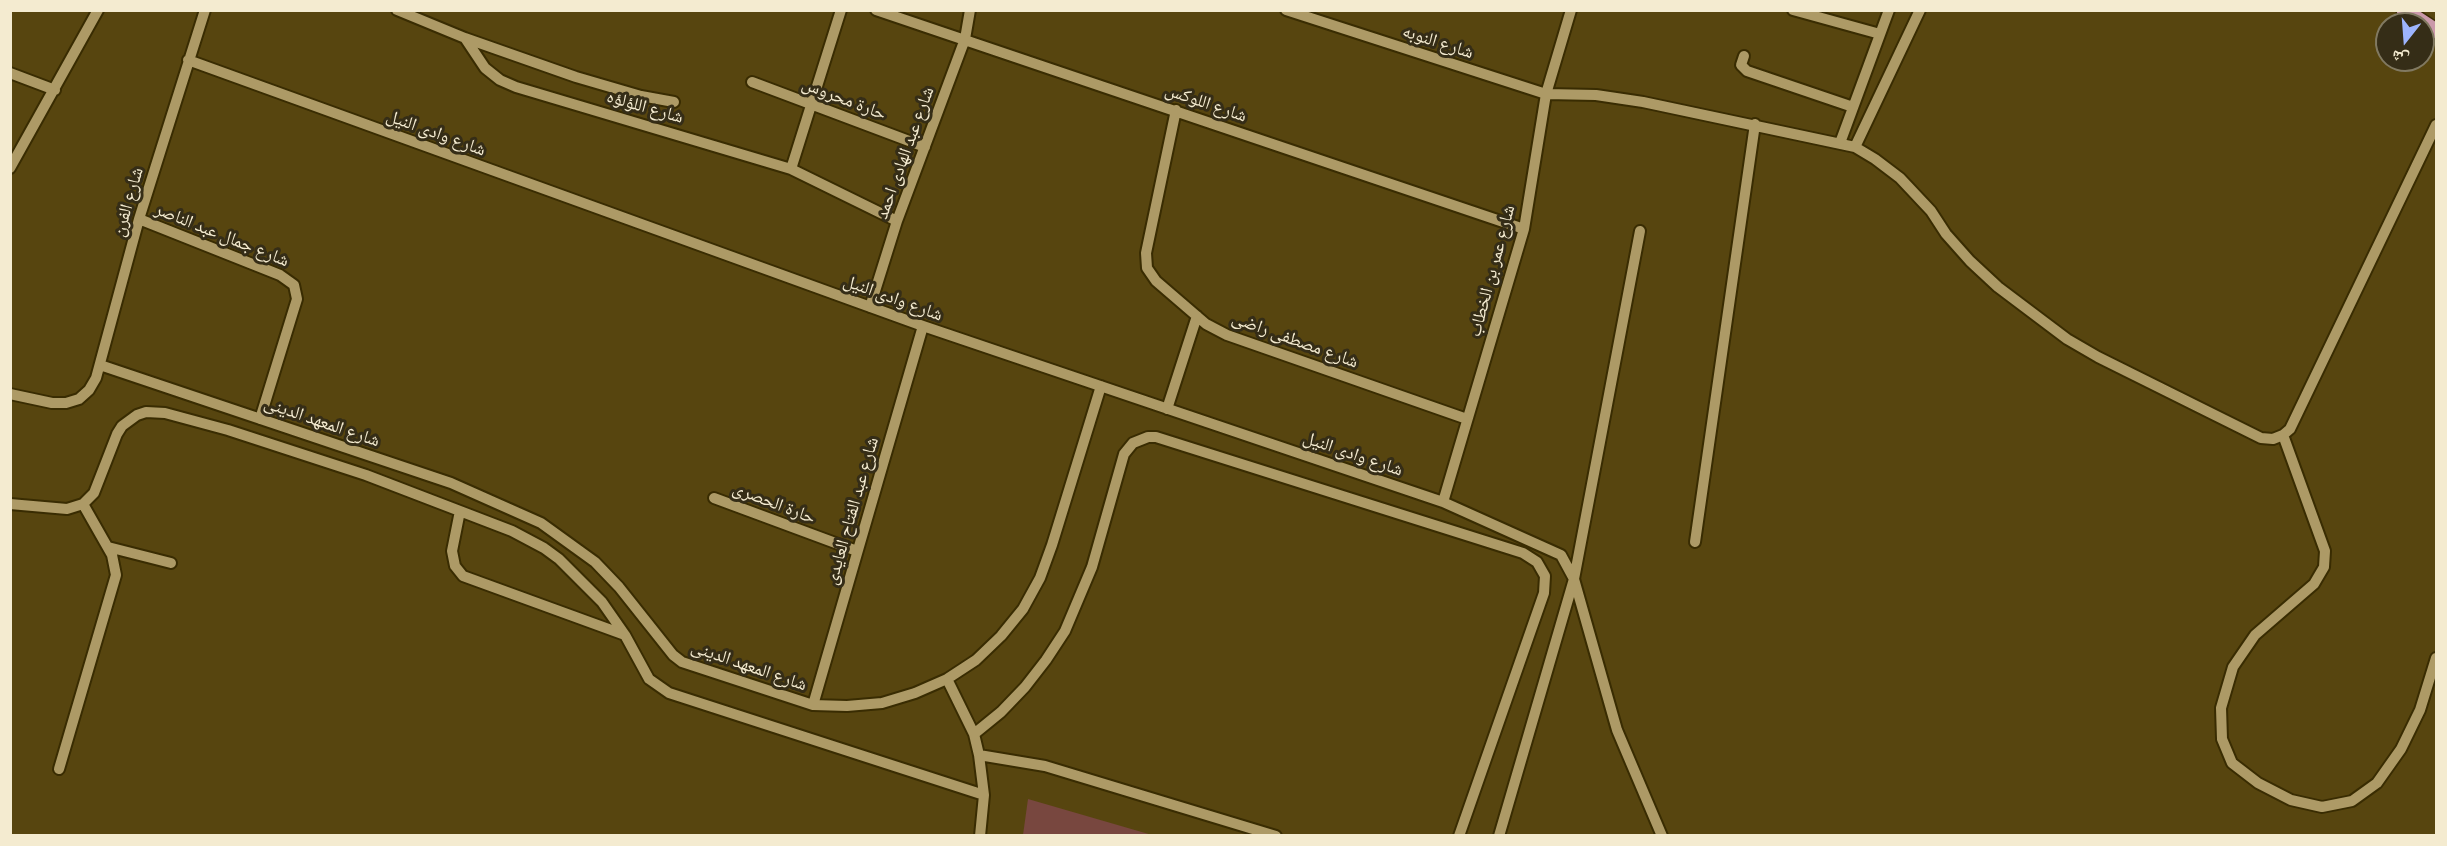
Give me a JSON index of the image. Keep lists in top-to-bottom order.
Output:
{
  "streets": {
    "street": [
      "شارع النوبه",
      "حارة محروس",
      "شارع اللوكس",
      "شارع اللؤلؤه",
      "شارع وادى النيل",
      "شارع عبد الهادى احمد",
      "شارع الفرن",
      "شارع جمال عبد الناصر",
      "شارع عمر بن الخطاب",
      "شارع مصطفى راضى",
      "شارع المعهد الدينى",
      "حارة الحصرى",
      "شارع عبد الفتاح العايدى"
    ]
  },
  "crossings": [
    ["شارع النوبه", "شارع عمر بن الخطاب"],
    ["حارة محروس", "شارع عبد الهادى احمد"],
    ["شارع اللوكس", "شارع عبد الهادى احمد"],
    ["شارع اللوكس", "شارع عمر بن الخطاب"],
    ["شارع اللوكس", "شارع مصطفى راضى"],
    ["شارع اللؤلؤه", "شارع عبد الهادى احمد"],
    ["شارع وادى النيل", "شارع عبد الهادى احمد"],
    ["شارع وادى النيل", "شارع الفرن"],
    ["شارع وادى النيل", "شارع عمر بن الخطاب"],
    ["شارع وادى النيل", "شارع المعهد الدينى"],
    ["شارع وادى النيل", "شارع عبد الفتاح العايدى"],
    ["شارع الفرن", "شارع جمال عبد الناصر"],
    ["شارع الفرن", "شارع المعهد الدينى"],
    ["شارع جمال عبد الناصر", "شارع المعهد الدينى"],
    ["شارع عمر بن الخطاب", "شارع مصطفى راضى"],
    ["شارع المعهد الدينى", "شارع عبد الفتاح العايدى"],
    ["حارة الحصرى", "شارع عبد الفتاح العايدى"]
  ],
  "north": "bottom"
}
